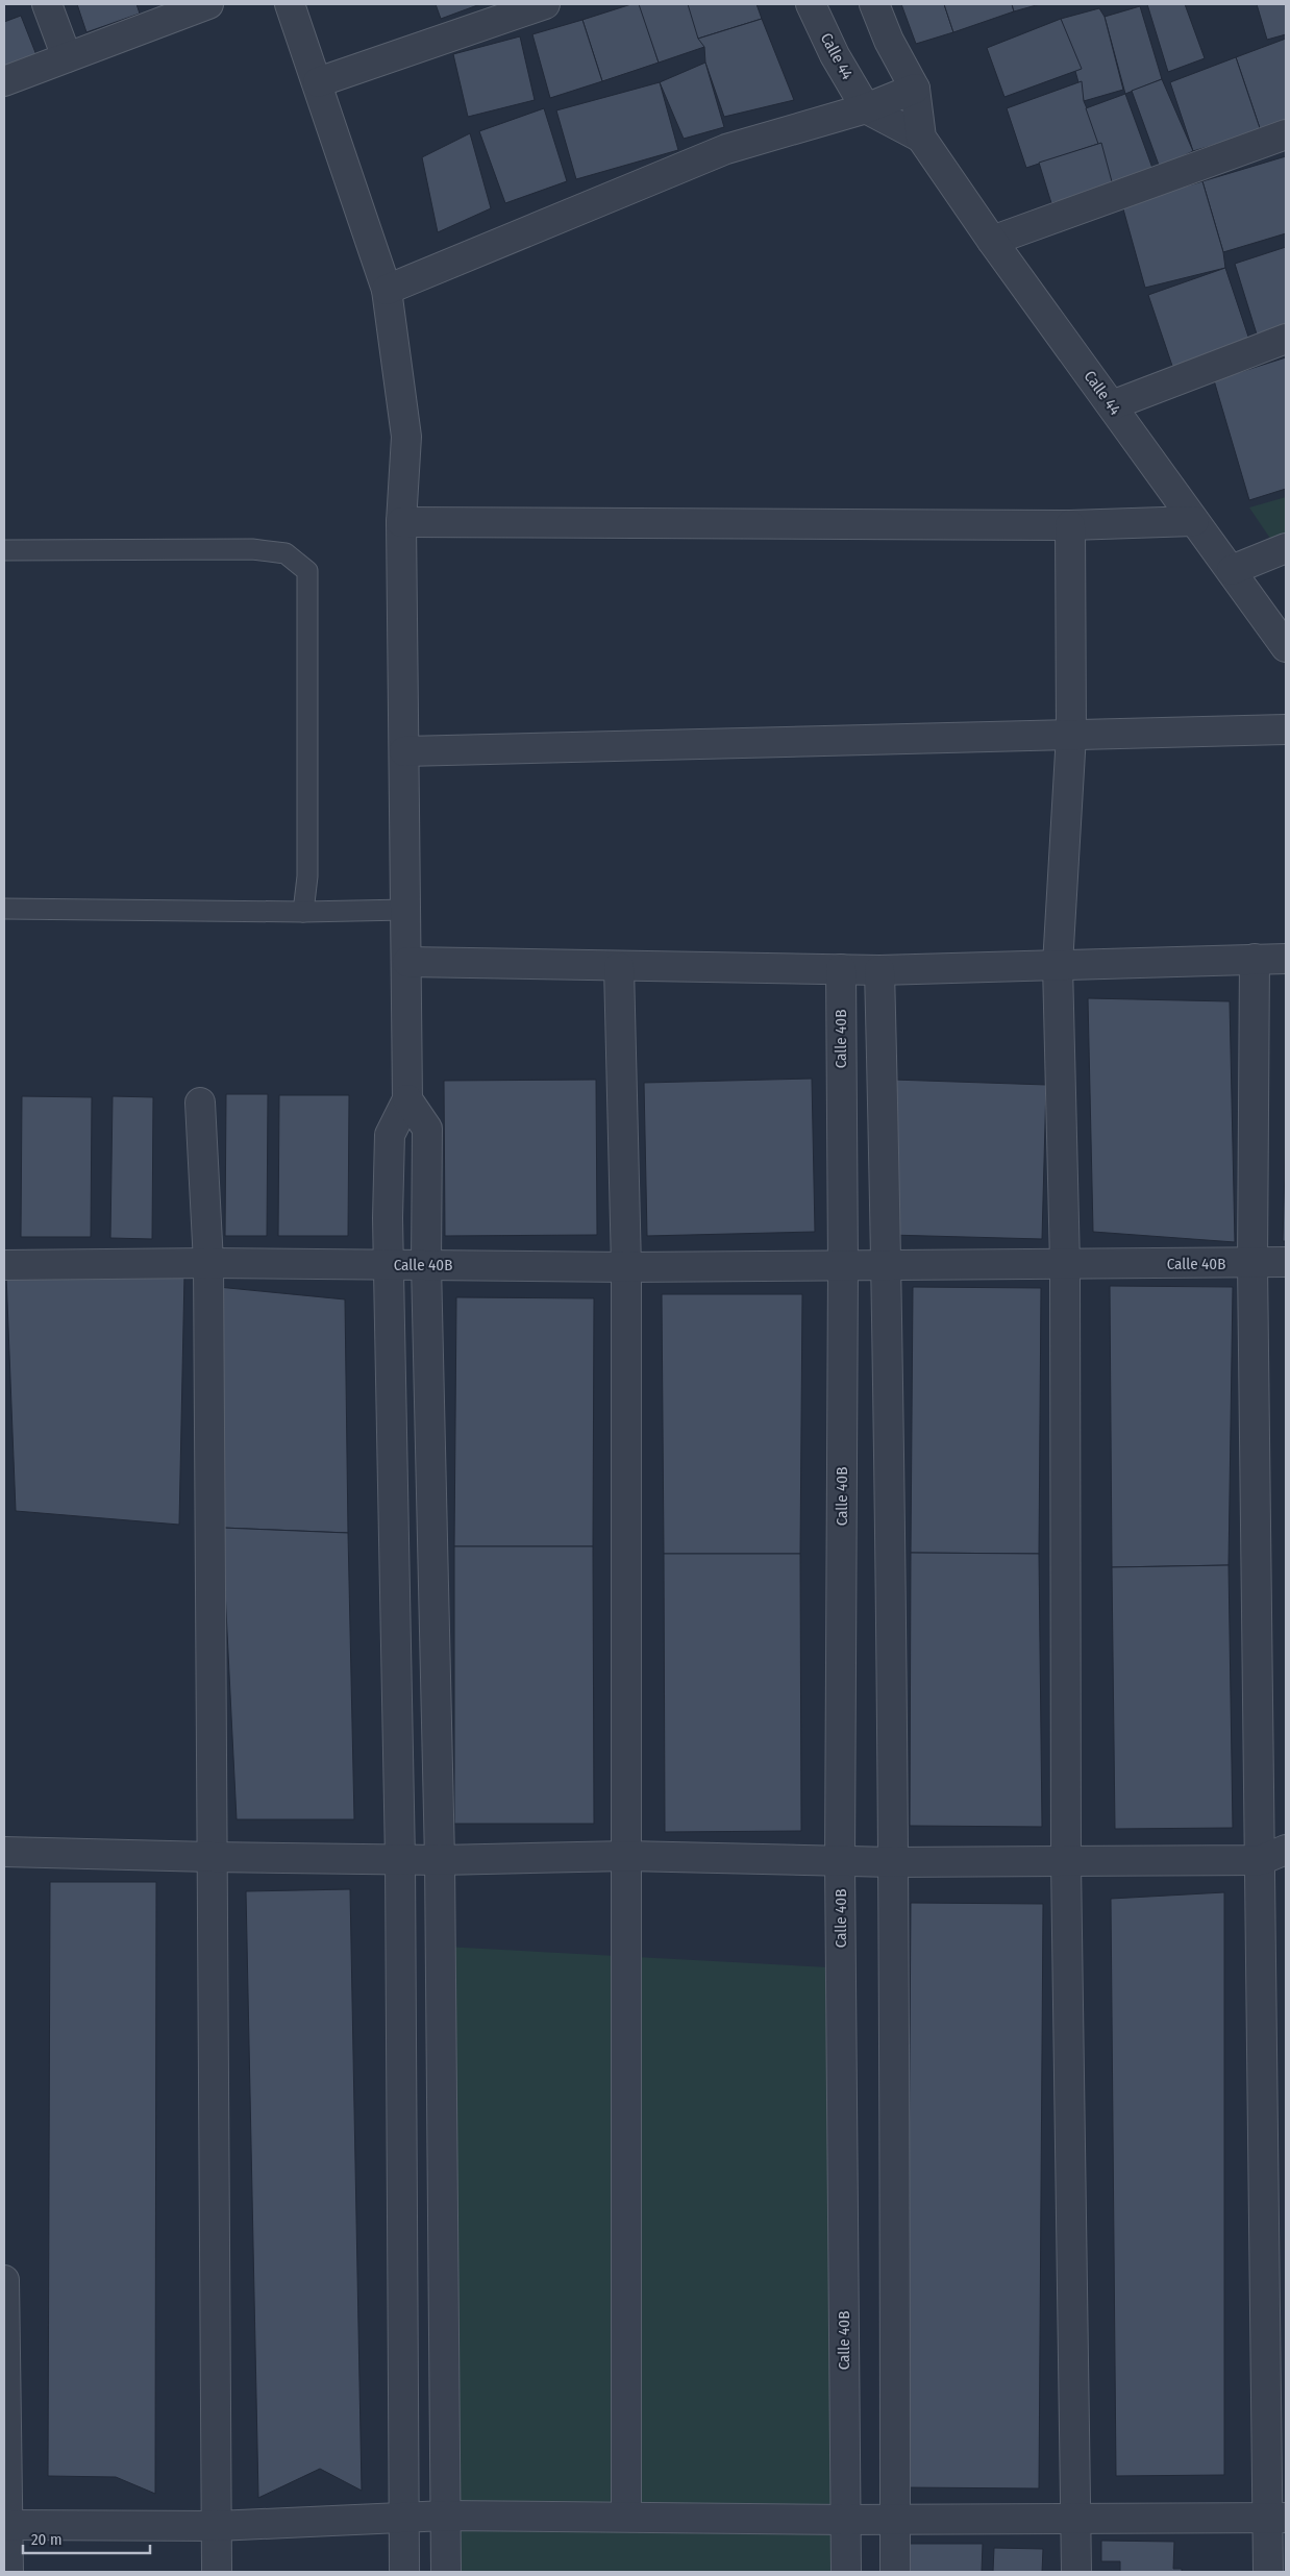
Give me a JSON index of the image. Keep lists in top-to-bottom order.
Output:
{
  "streets": {
    "street": ["Calle 44", "Calle 40B"]
  },
  "scale_bar": "20 m"
}
